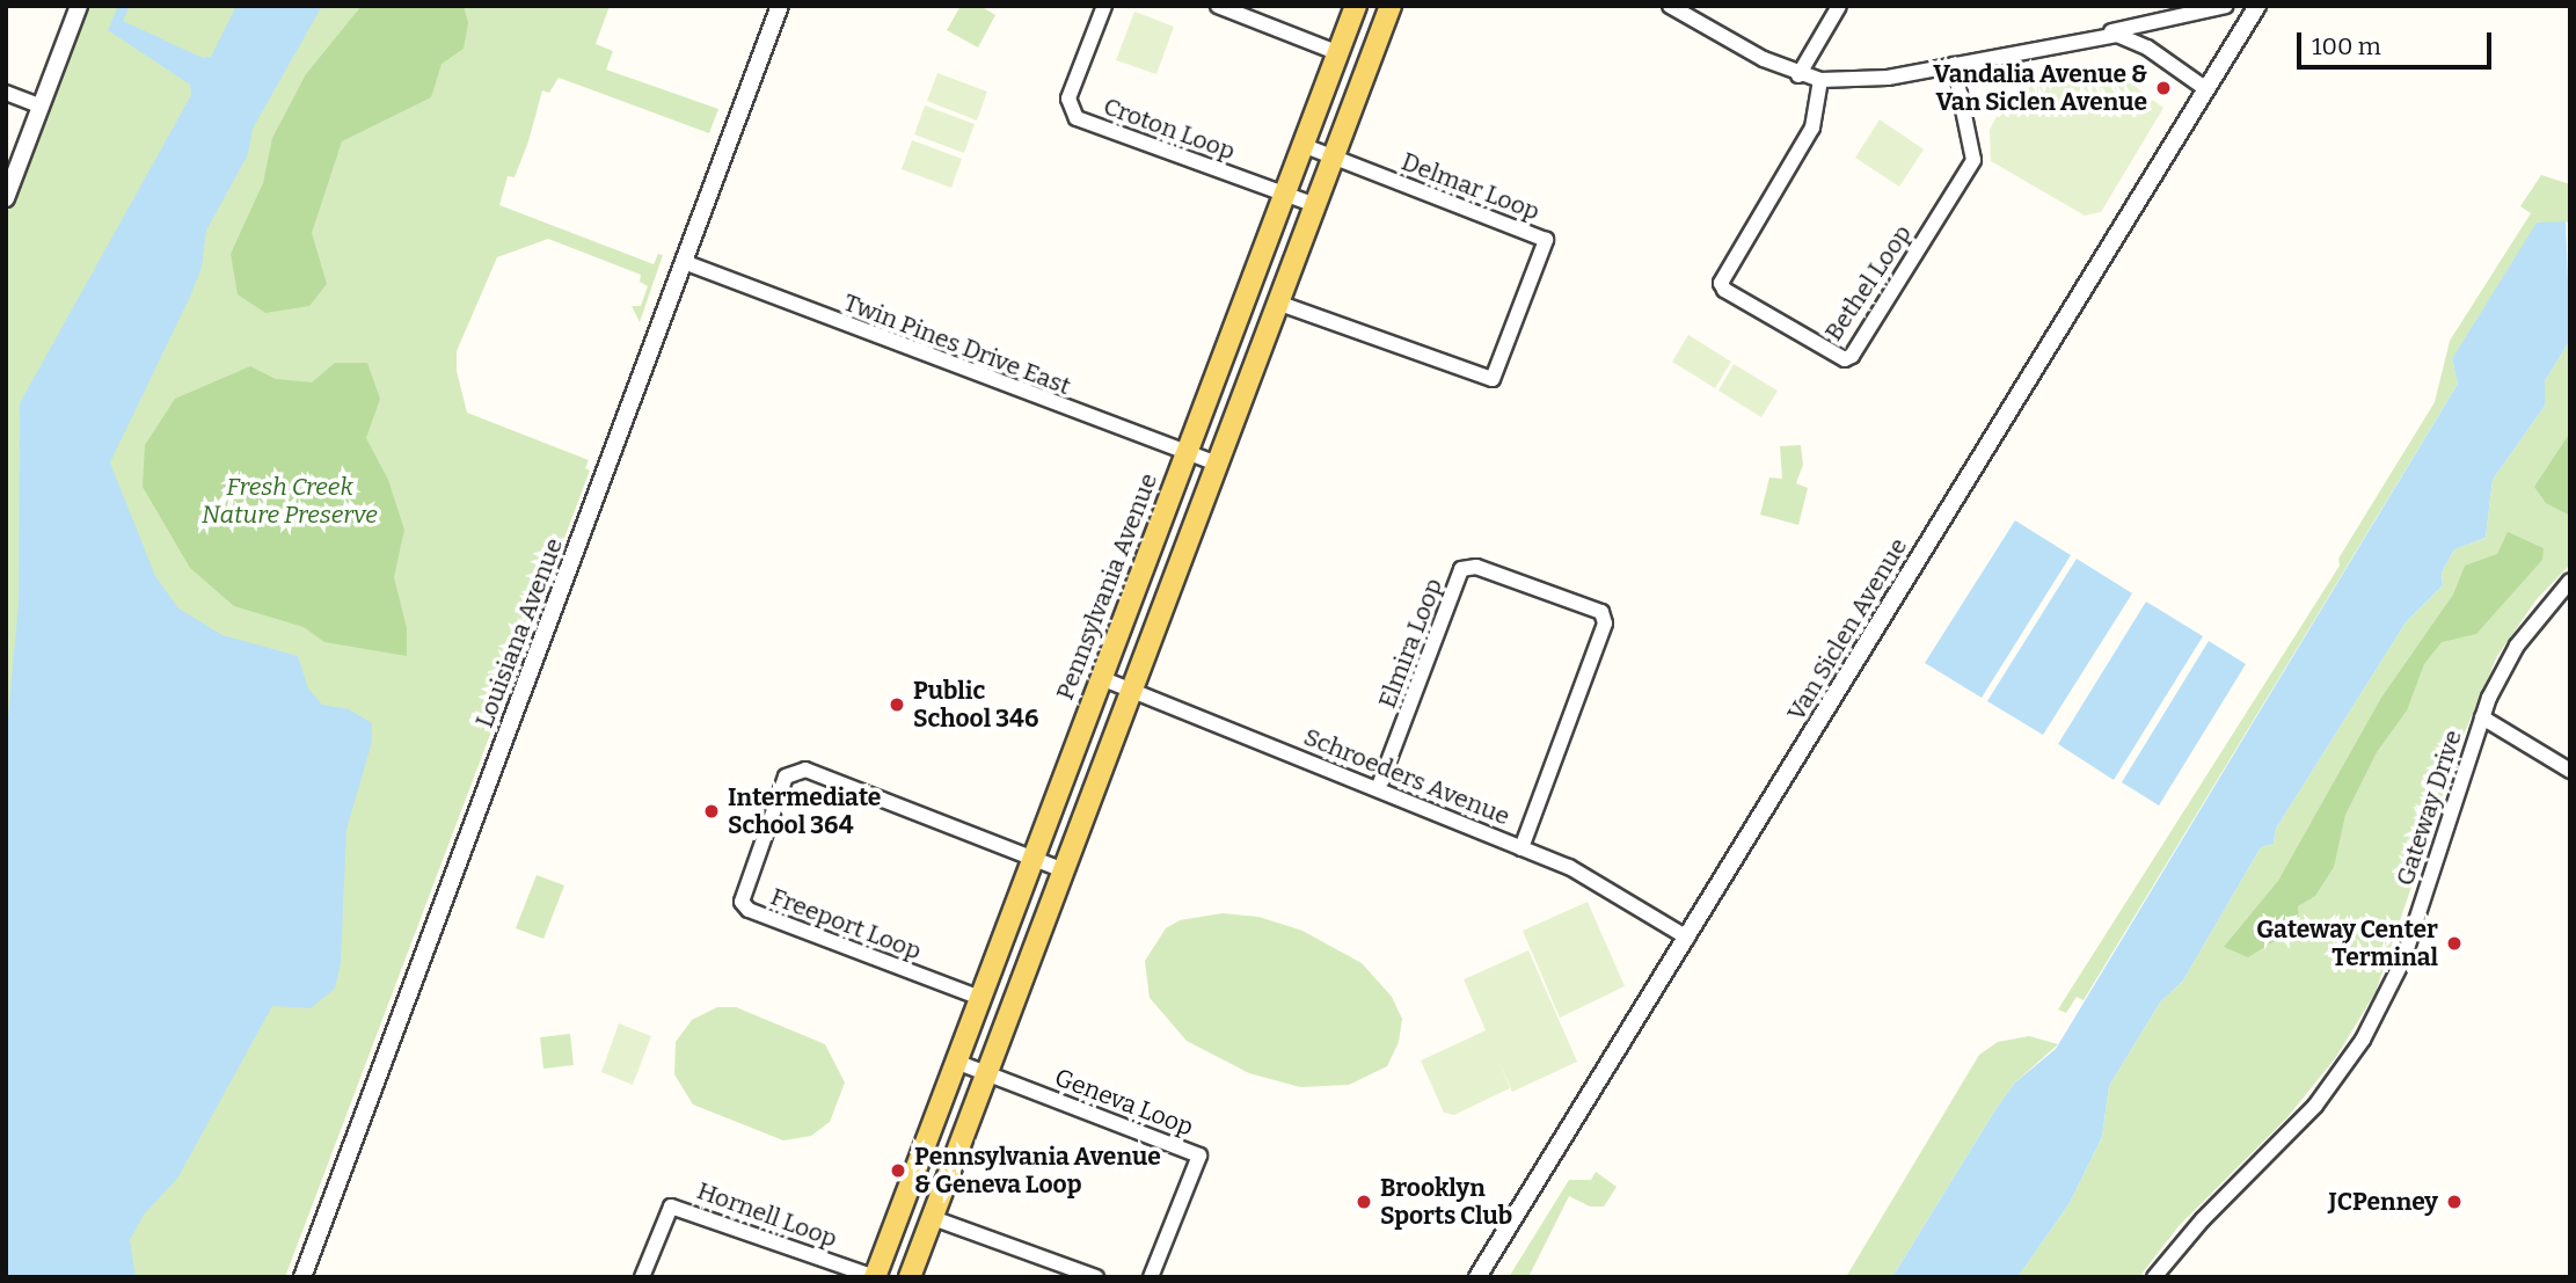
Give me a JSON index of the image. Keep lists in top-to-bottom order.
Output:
{
  "streets": {
    "main road": ["Pennsylvania Avenue"],
    "street": [
      "Croton Loop",
      "Delmar Loop",
      "Bethel Loop",
      "Twin Pines Drive East",
      "Van Siclen Avenue",
      "Louisiana Avenue",
      "Elmira Loop",
      "Schroeders Avenue",
      "Gateway Drive",
      "Freeport Loop",
      "Geneva Loop",
      "Hornell Loop"
    ]
  },
  "crossings": [
    ["Croton Loop", "Pennsylvania Avenue"],
    ["Delmar Loop", "Pennsylvania Avenue"],
    ["Twin Pines Drive East", "Pennsylvania Avenue"],
    ["Twin Pines Drive East", "Louisiana Avenue"],
    ["Pennsylvania Avenue", "Schroeders Avenue"],
    ["Pennsylvania Avenue", "Freeport Loop"],
    ["Pennsylvania Avenue", "Geneva Loop"],
    ["Pennsylvania Avenue", "Hornell Loop"],
    ["Van Siclen Avenue", "Schroeders Avenue"],
    ["Elmira Loop", "Schroeders Avenue"]
  ],
  "parks": ["Fresh Creek Nature Preserve"],
  "places": [
    "Vandalia Avenue & Van Siclen Avenue",
    "Public School 346",
    "Intermediate School 364",
    "Gateway Center Terminal",
    "Pennsylvania Avenue & Geneva Loop",
    "Brooklyn Sports Club",
    "JCPenney"
  ],
  "scale_bar": "100 m"
}
